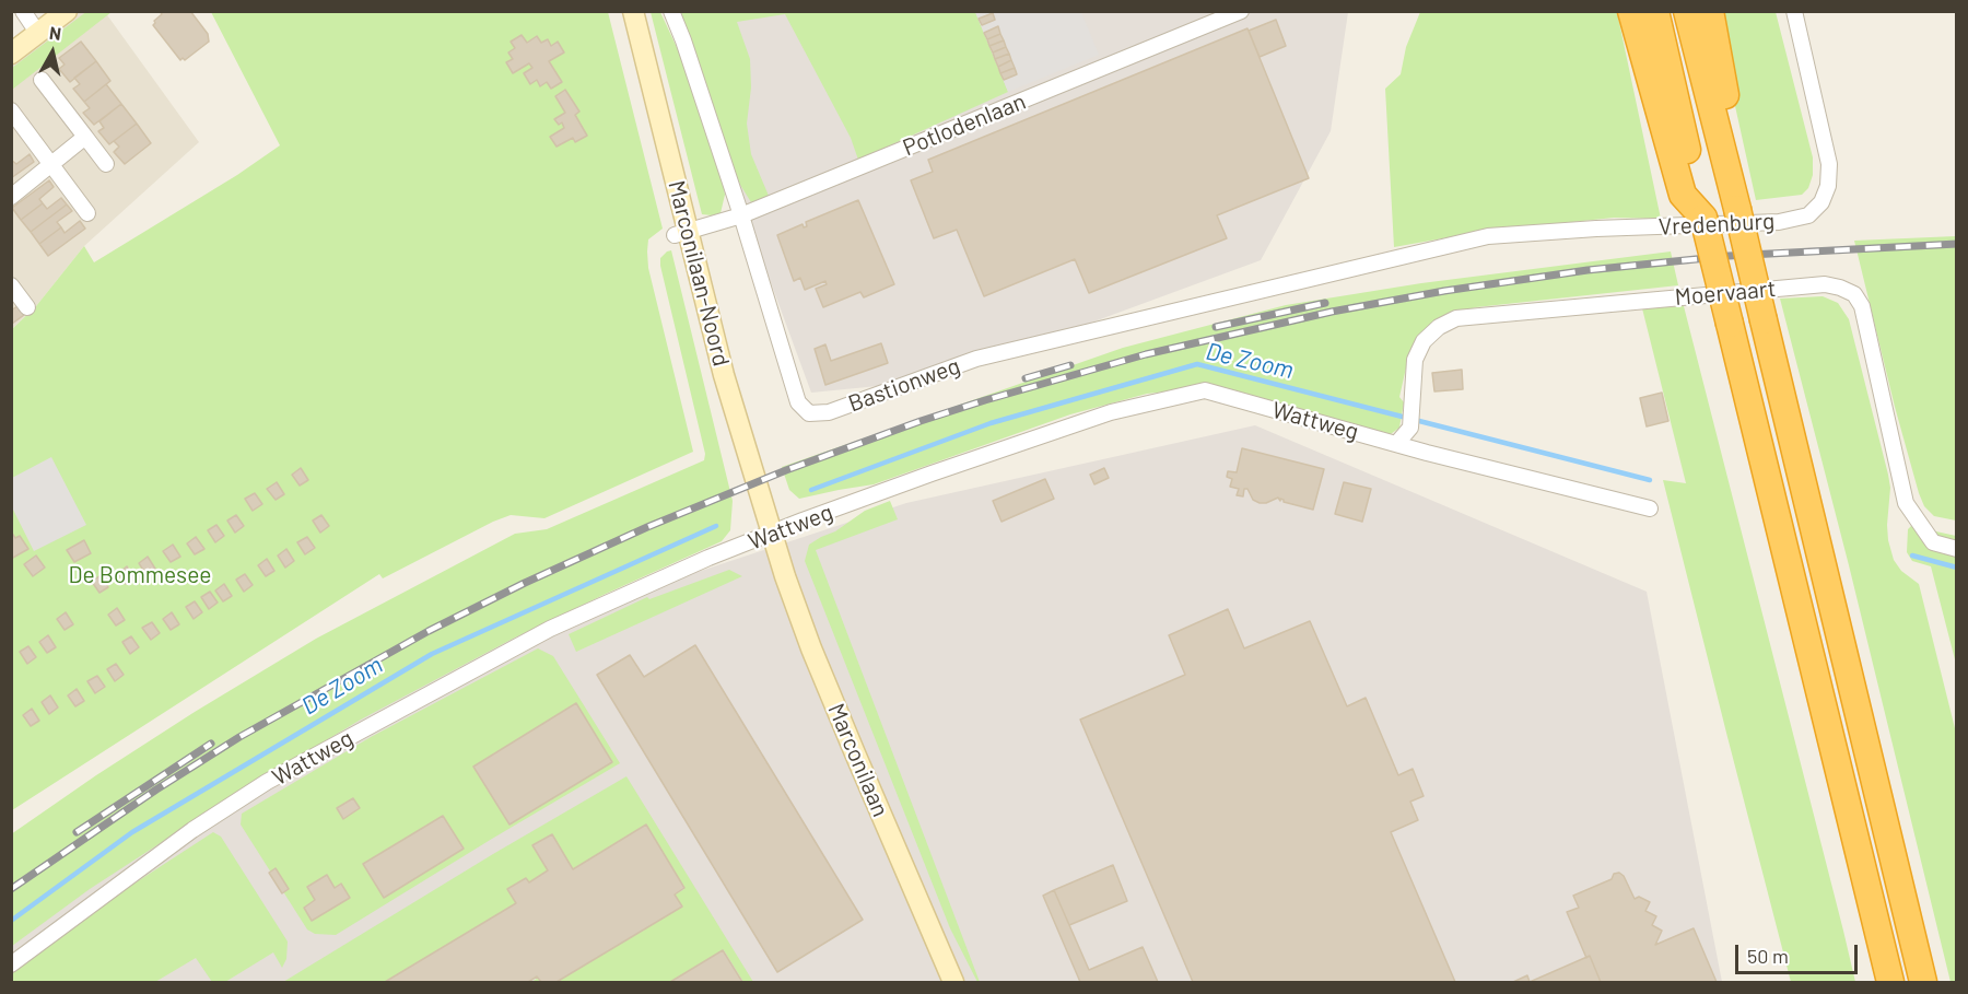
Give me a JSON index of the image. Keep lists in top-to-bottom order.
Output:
{
  "streets": {
    "street": [
      "Potlodenlaan",
      "Vredenburg",
      "Marconilaan-Noord",
      "Moervaart",
      "Bastionweg",
      "Wattweg",
      "Marconilaan"
    ]
  },
  "crossings": [
    ["Potlodenlaan", "Marconilaan-Noord"],
    ["Potlodenlaan", "Bastionweg"],
    ["Vredenburg", "Bastionweg"],
    ["Marconilaan-Noord", "Wattweg"],
    ["Marconilaan-Noord", "Marconilaan"],
    ["Moervaart", "Wattweg"],
    ["Wattweg", "Marconilaan"]
  ],
  "water": ["De Zoom"],
  "parks": ["De Bommesee"],
  "scale_bar": "50 m",
  "north": "top"
}
